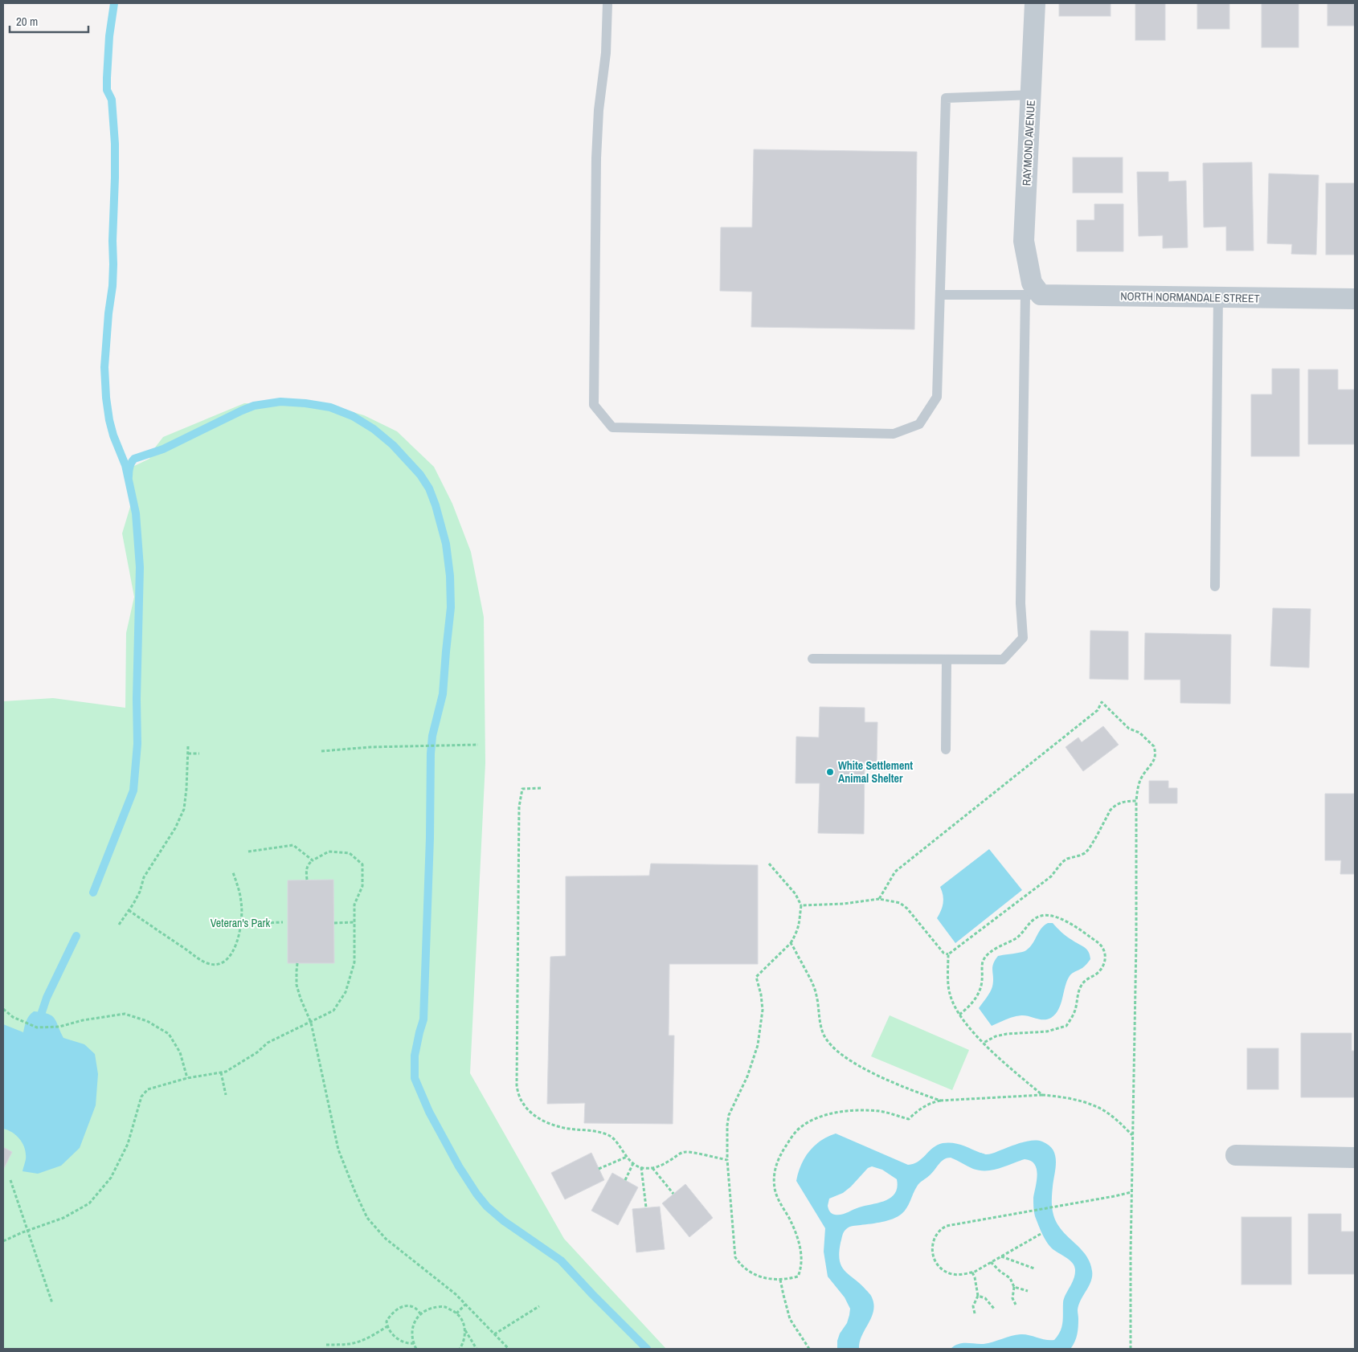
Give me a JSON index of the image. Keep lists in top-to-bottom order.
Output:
{
  "streets": {
    "street": ["RAYMOND AVENUE", "NORTH NORMANDALE STREET"]
  },
  "crossings": [
    ["RAYMOND AVENUE", "NORTH NORMANDALE STREET"]
  ],
  "parks": ["Veteran's Park"],
  "places": ["White Settlement Animal Shelter"],
  "scale_bar": "20 m"
}
